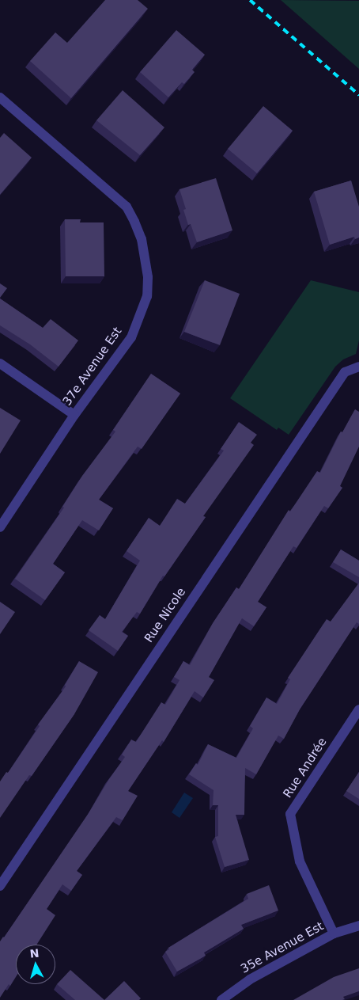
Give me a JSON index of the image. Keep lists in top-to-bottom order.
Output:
{
  "streets": {
    "street": [
      "37e Avenue Est",
      "Rue Nicole",
      "Rue Andrée",
      "35e Avenue Est"
    ]
  },
  "crossings": [
    ["Rue Andrée", "35e Avenue Est"]
  ],
  "north": "top"
}
